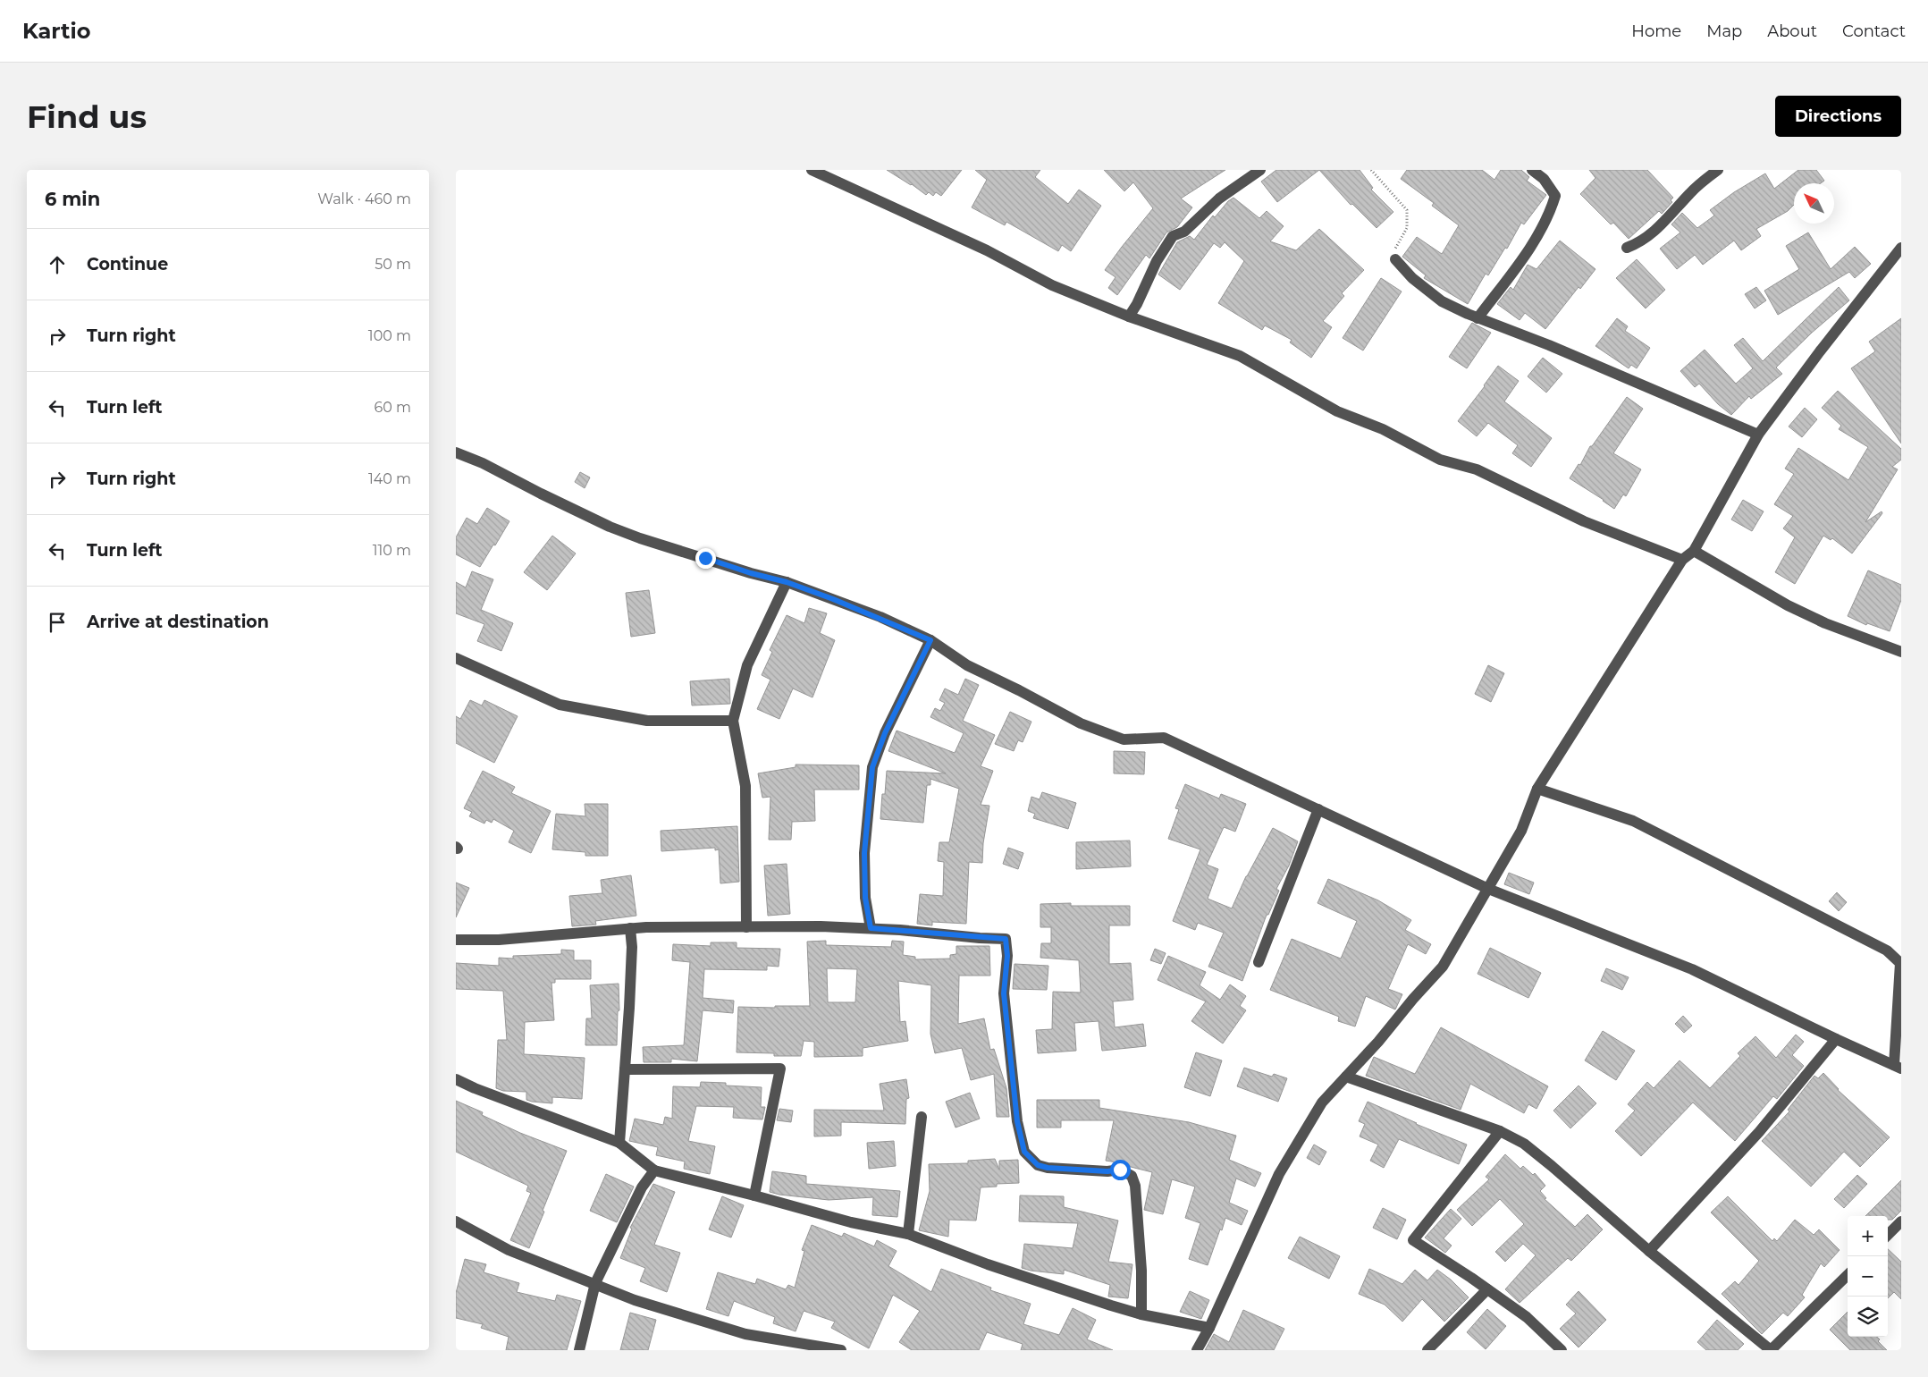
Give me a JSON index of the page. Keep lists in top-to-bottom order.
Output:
{
  "north": "top left",
  "page": {
    "header": "Kartio",
    "nav": [
      "Home",
      "Map",
      "About",
      "Contact"
    ],
    "buttons": "Directions",
    "title": "Find us",
    "heading": ["6 min", "Walk · 460 m"],
    "list": [
      ["Continue", "50 m"],
      ["Turn right", "100 m"],
      ["Turn left", "60 m"],
      ["Turn right", "140 m"],
      ["Turn left", "110 m"],
      "Arrive at destination"
    ],
    "map_buttons": ["+", "−"]
  }
}
